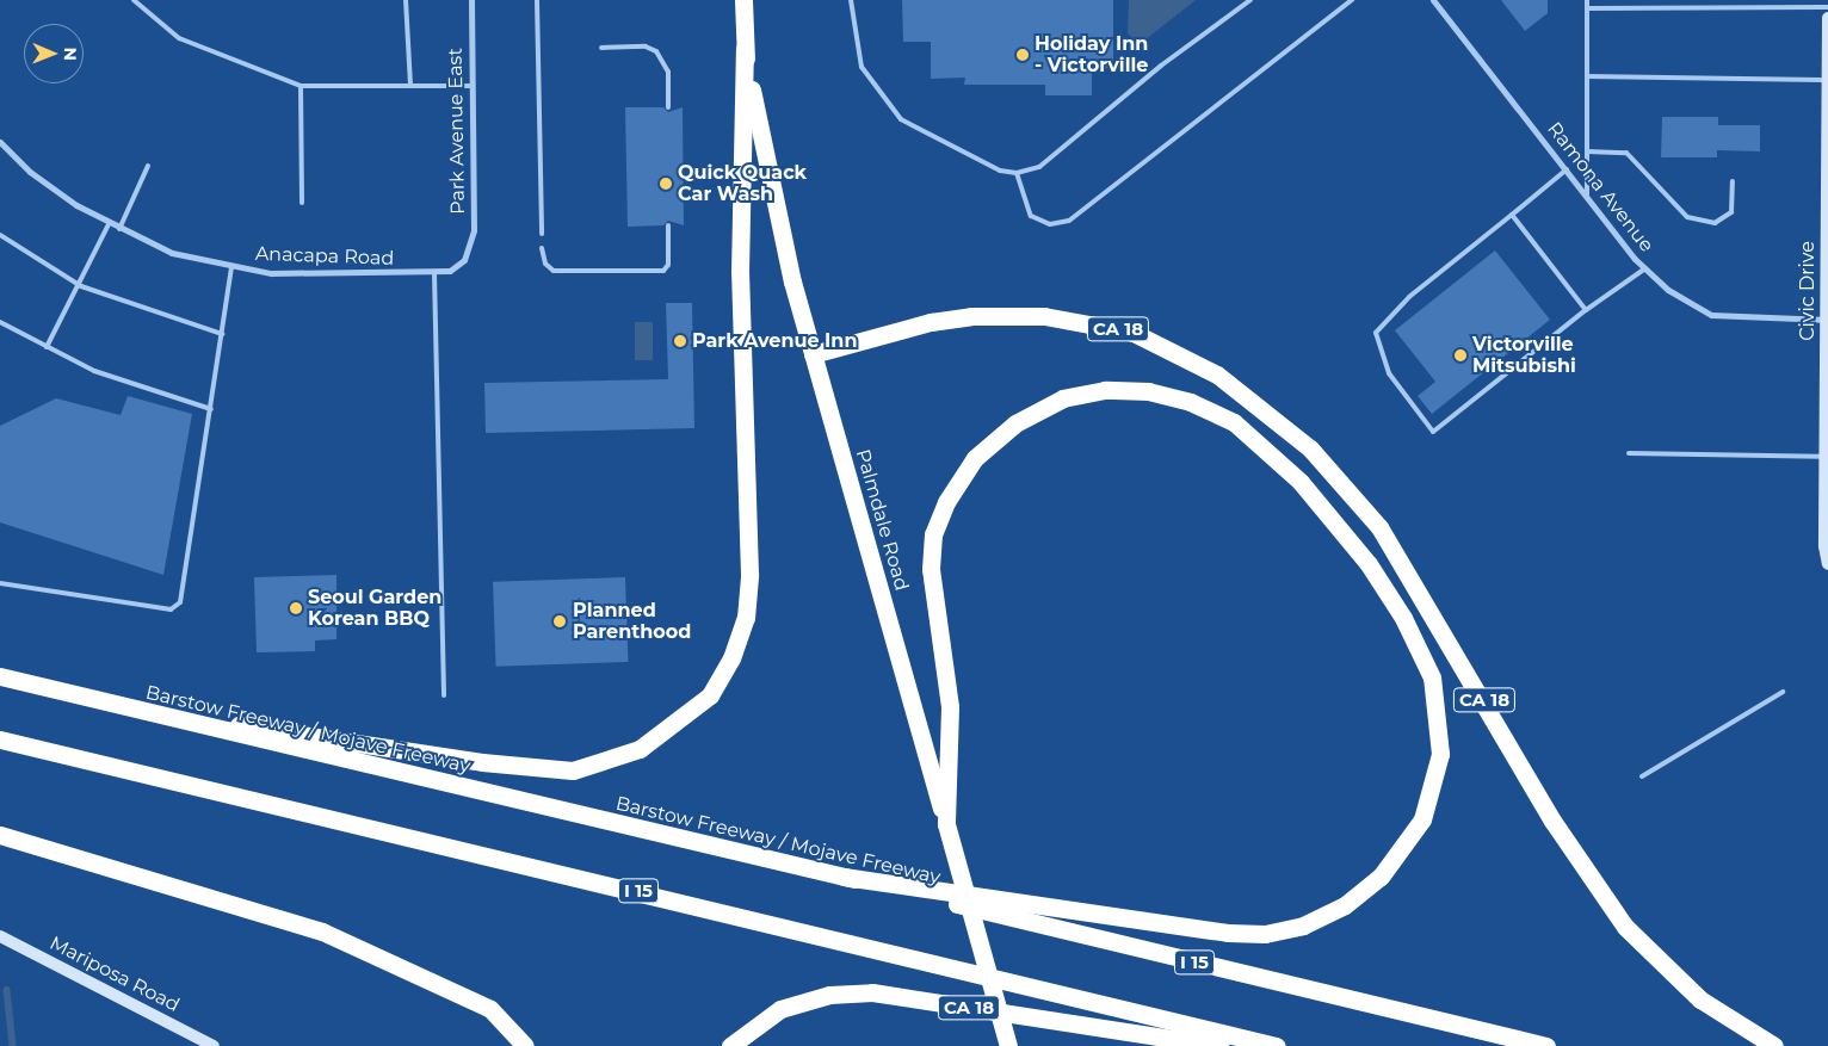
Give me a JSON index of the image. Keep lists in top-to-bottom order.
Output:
{
  "streets": {
    "highway": [
      "CA 18",
      "Palmdale Road",
      "Barstow Freeway / Mojave Freeway",
      "I 15"
    ],
    "street": [
      "Park Avenue East",
      "Ramona Avenue",
      "Anacapa Road",
      "Civic Drive",
      "Mariposa Road"
    ]
  },
  "crossings": [
    ["Park Avenue East", "Anacapa Road"],
    ["Ramona Avenue", "Civic Drive"],
    ["CA 18", "Palmdale Road"]
  ],
  "places": [
    "Holiday Inn - Victorville",
    "Quick Quack Car Wash",
    "Park Avenue Inn",
    "Victorville Mitsubishi",
    "Seoul Garden Korean BBQ",
    "Planned Parenthood"
  ],
  "north": "right"
}
